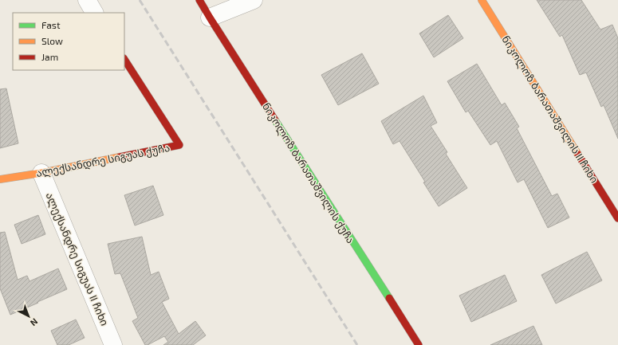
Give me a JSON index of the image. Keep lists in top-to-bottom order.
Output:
{
  "streets": {
    "street": [
      "ნიკოლოზ ბარათაშვილის II ჩიხი",
      "ალექსანდრე სიგუას ქუჩა",
      "ნიკოლოზ ბარათაშვილის ქუჩა",
      "ალექსანდრე სიგუას II ჩიხი"
    ]
  },
  "crossings": [
    ["ალექსანდრე სიგუას ქუჩა", "ალექსანდრე სიგუას II ჩიხი"]
  ],
  "legend": ["Fast", "Slow", "Jam"],
  "north": "bottom right"
}
